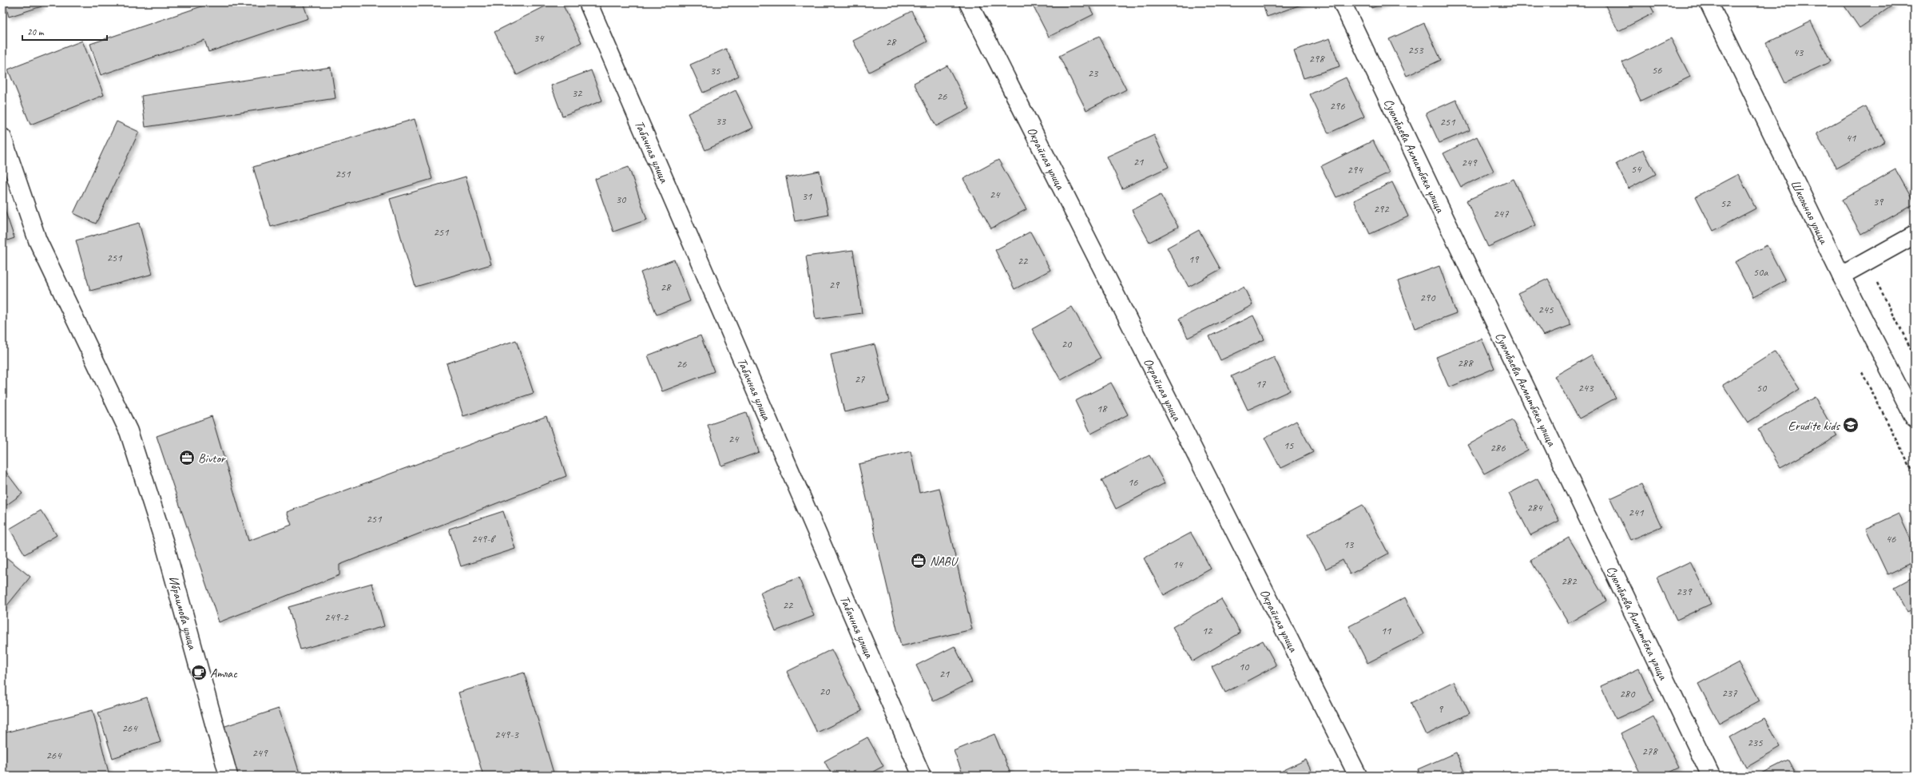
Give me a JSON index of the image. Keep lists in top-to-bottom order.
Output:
{
  "streets": {
    "street": [
      "Табачная улица",
      "Суюмбаева Ахматбека улица",
      "Окрайная улица",
      "Школьная улица",
      "Ибраимова улица"
    ]
  },
  "places": {
    "school or university": ["Erudite kids"],
    "office": ["Bivtor", "NABU"],
    "cafe": ["Атлас"]
  },
  "house_numbers": [
    "34",
    "28",
    "253",
    "43",
    "298",
    "56",
    "35",
    "23",
    "32",
    "26",
    "296",
    "33",
    "251",
    "41",
    "21",
    "249",
    "54",
    "294",
    "251",
    "24",
    "31",
    "30",
    "39",
    "52",
    "292",
    "247",
    "251",
    "251",
    "19",
    "22",
    "50а",
    "29",
    "28",
    "290",
    "245",
    "20",
    "288",
    "26",
    "27",
    "17",
    "243",
    "50",
    "18",
    "24",
    "15",
    "286",
    "16",
    "284",
    "241",
    "251",
    "249-в",
    "46",
    "13",
    "14",
    "282",
    "239",
    "22",
    "249-2",
    "12",
    "11",
    "10",
    "21",
    "20",
    "237",
    "280",
    "9",
    "264",
    "249-3",
    "235",
    "278",
    "249",
    "264"
  ],
  "scale_bar": "20 m"
}
